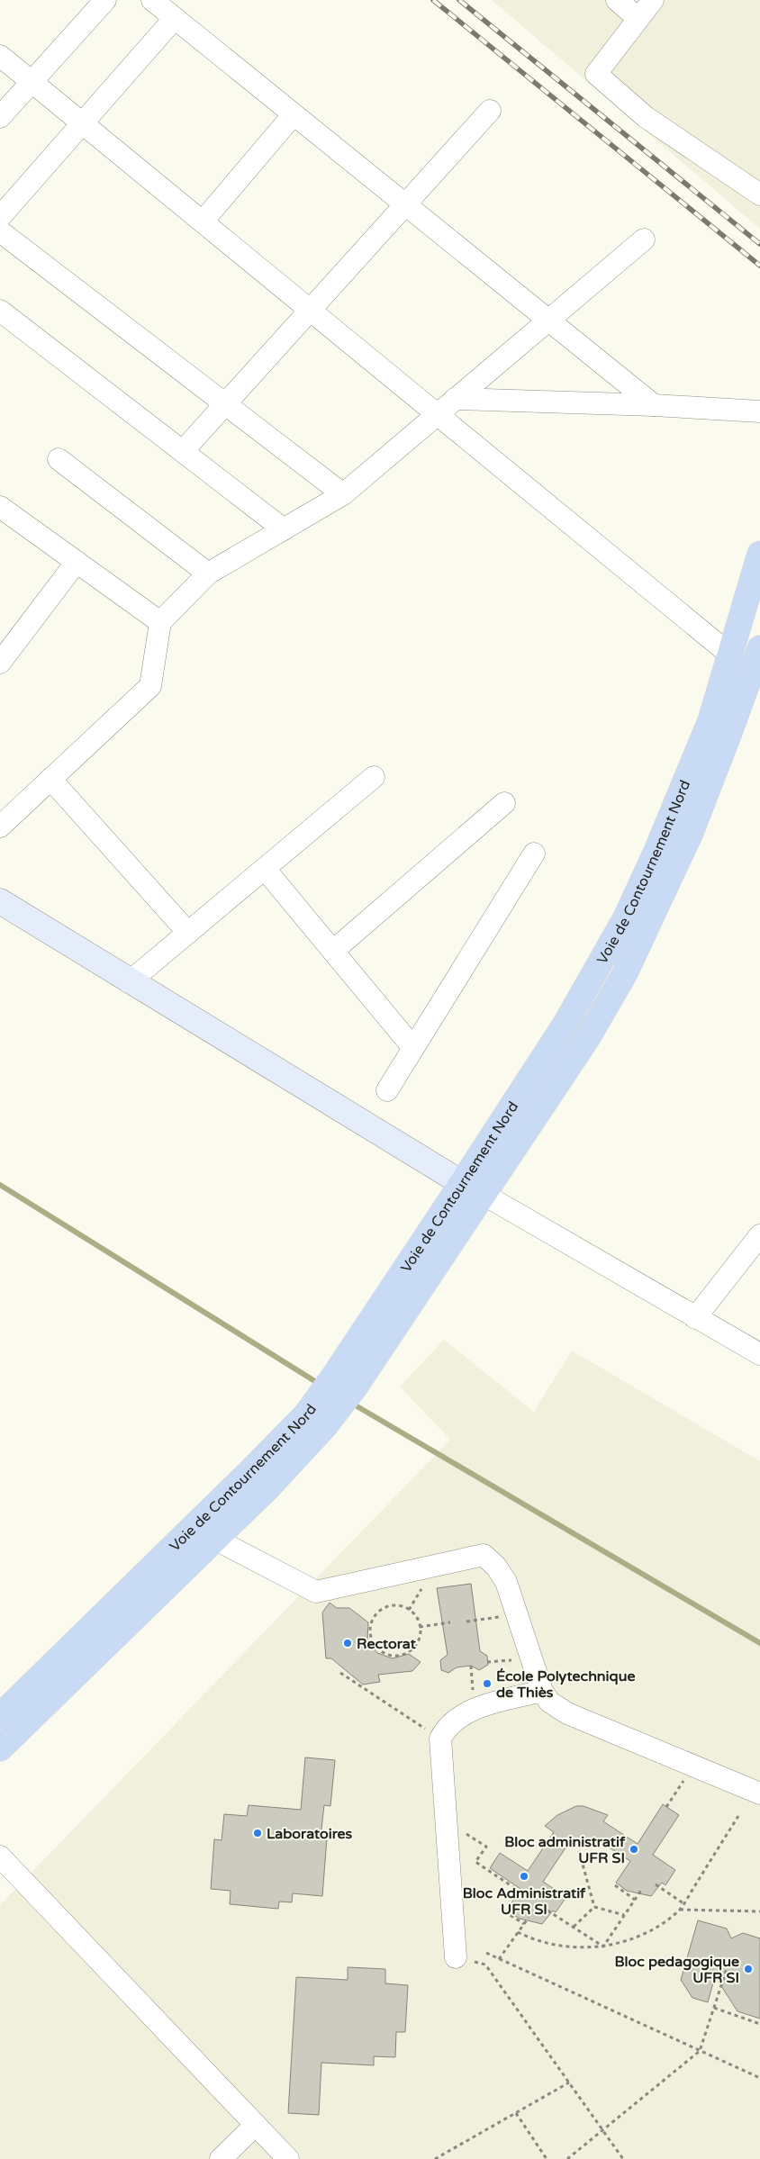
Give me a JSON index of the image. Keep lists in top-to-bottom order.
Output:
{
  "streets": {
    "main road": ["Voie de Contournement Nord"]
  },
  "places": [
    "Rectorat",
    "École Polytechnique de Thiès",
    "Laboratoires",
    "Bloc administratif UFR SI",
    "Bloc Administratif UFR SI",
    "Bloc pedagogique UFR SI"
  ]
}
